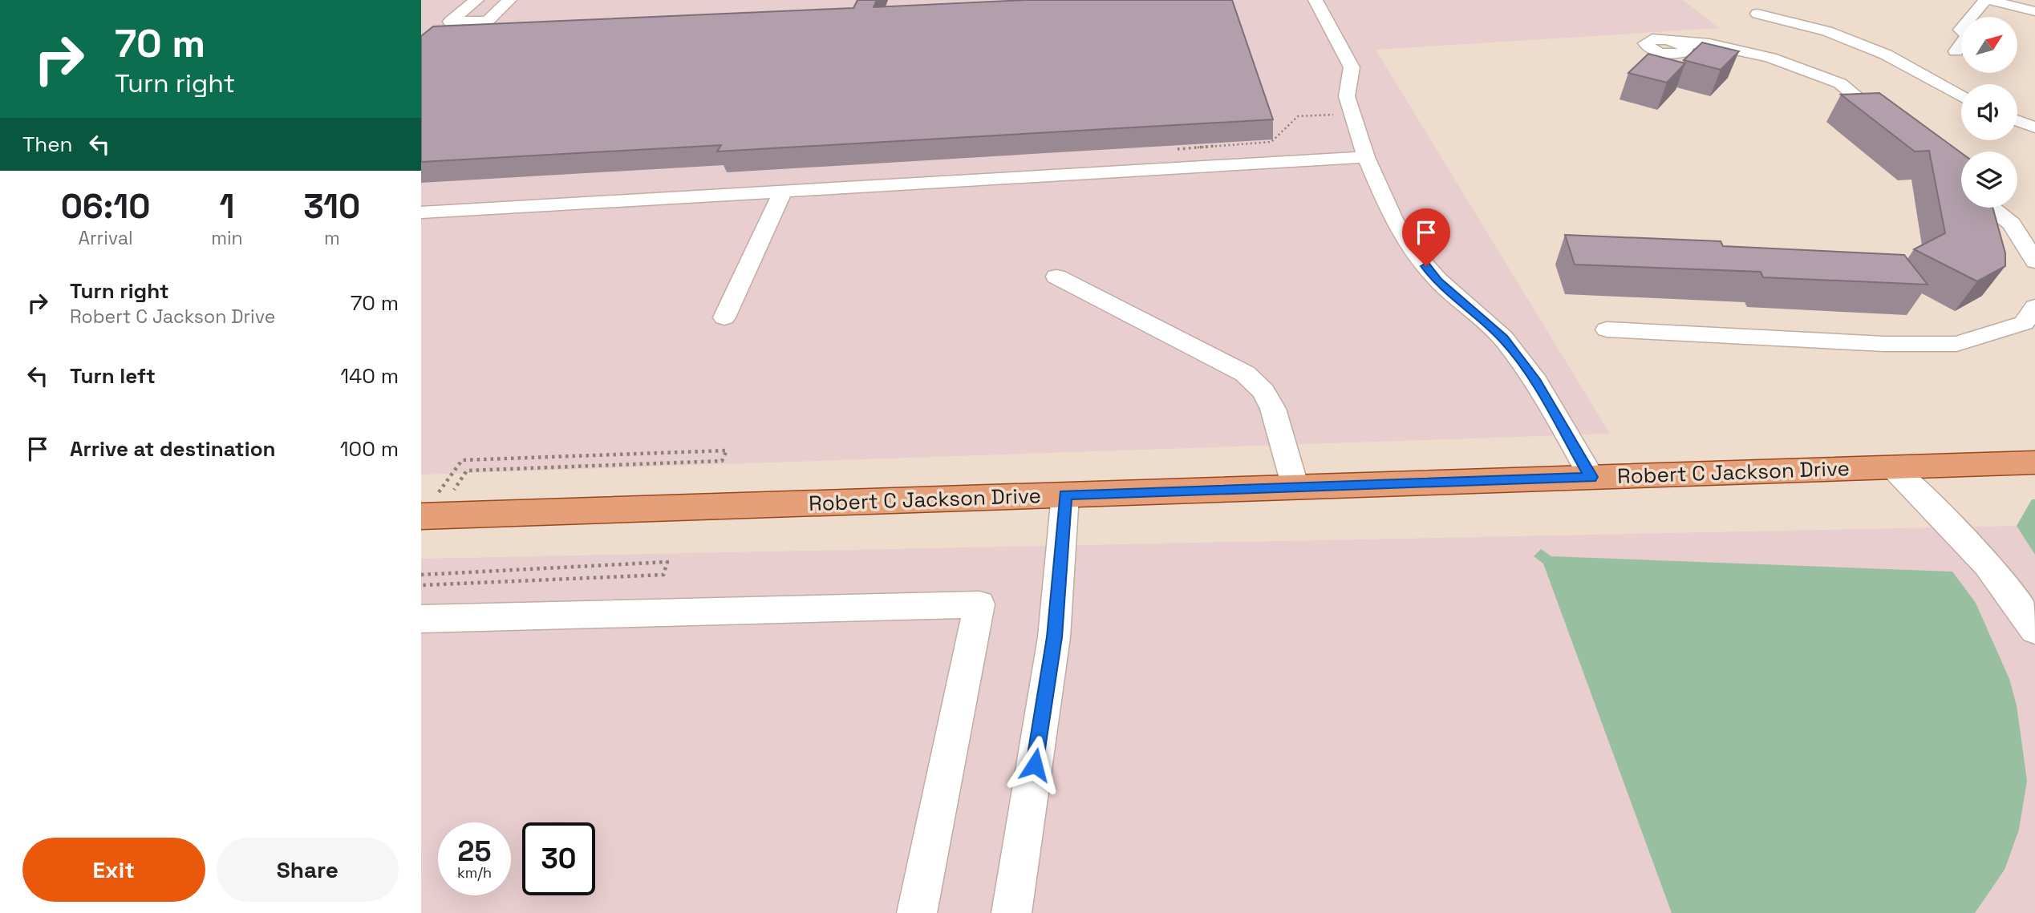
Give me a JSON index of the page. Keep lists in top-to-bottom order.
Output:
{
  "streets": {
    "main road": ["Robert C Jackson Drive"]
  },
  "north": "top right",
  "page": {
    "turn": ["70 m", "Turn right"],
    "then": "Then",
    "eta": [
      "06:10",
      "Arrival",
      "1",
      "min",
      "310",
      "m"
    ],
    "list": [
      {
        "name": "Turn right",
        "note": "Robert C Jackson Drive",
        "value": "70 m"
      },
      {
        "name": "Turn left",
        "value": "140 m"
      },
      {
        "name": "Arrive at destination",
        "value": "100 m"
      }
    ],
    "speed": "25 km/h",
    "limit": "30",
    "buttons": ["Exit", "Share"]
  }
}
